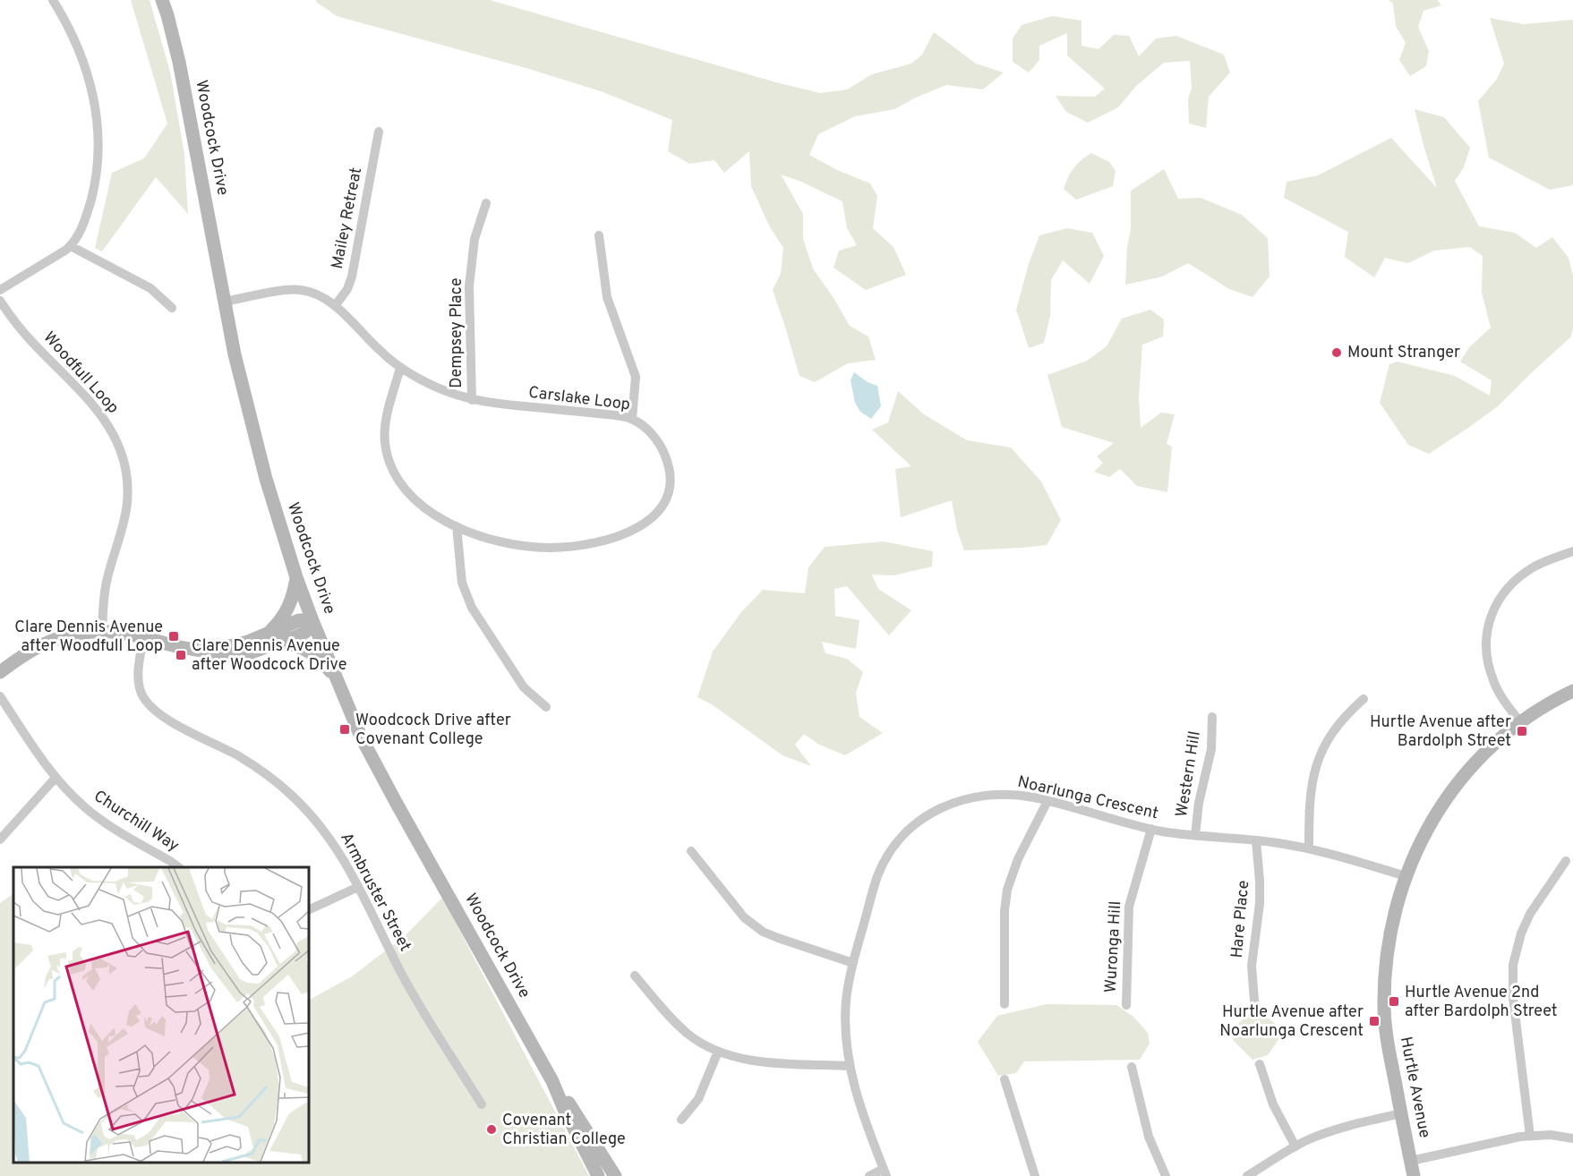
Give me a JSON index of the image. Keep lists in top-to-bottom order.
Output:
{
  "streets": {
    "main road": ["Woodcock Drive", "Hurtle Avenue"],
    "street": [
      "Mailey Retreat",
      "Dempsey Place",
      "Woodfull Loop",
      "Carslake Loop",
      "Western Hill",
      "Noarlunga Crescent",
      "Churchill Way",
      "Armbruster Street",
      "Hare Place",
      "Wuronga Hill"
    ]
  },
  "crossings": [
    ["Woodcock Drive", "Carslake Loop"],
    ["Mailey Retreat", "Carslake Loop"],
    ["Dempsey Place", "Carslake Loop"],
    ["Western Hill", "Noarlunga Crescent"],
    ["Noarlunga Crescent", "Hare Place"],
    ["Noarlunga Crescent", "Wuronga Hill"],
    ["Noarlunga Crescent", "Hurtle Avenue"]
  ],
  "places": {
    "other": ["Mount Stranger", "Covenant Christian College"],
    "transit": [
      "Clare Dennis Avenue after Woodfull Loop",
      "Clare Dennis Avenue after Woodcock Drive",
      "Woodcock Drive after Covenant College",
      "Hurtle Avenue after Bardolph Street",
      "Hurtle Avenue 2nd after Bardolph Street",
      "Hurtle Avenue after Noarlunga Crescent"
    ]
  }
}
